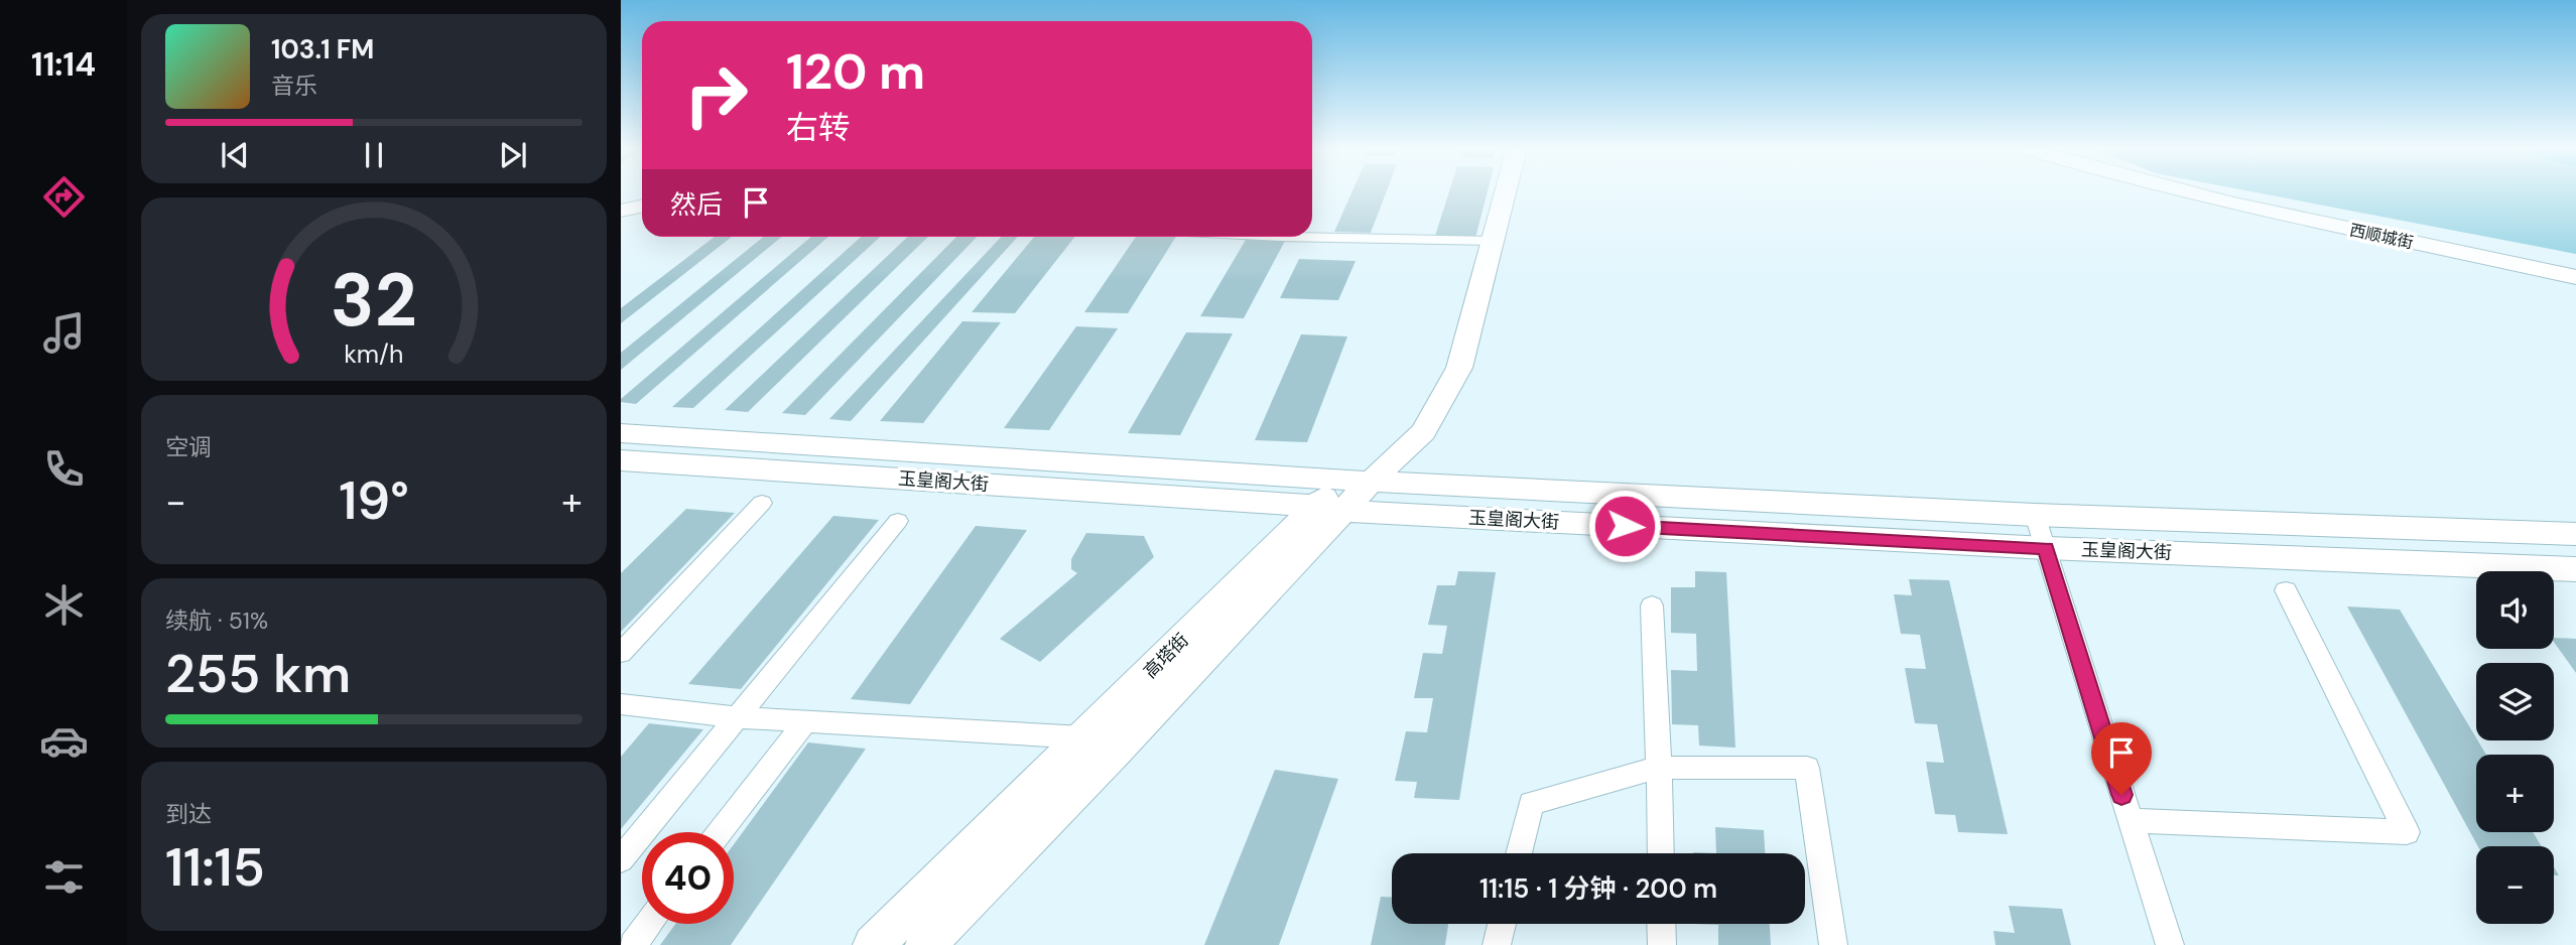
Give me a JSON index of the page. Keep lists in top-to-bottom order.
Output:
{
  "streets": {
    "street": ["西顺城街", "玉皇阁大街", "高塔街"]
  },
  "crossings": [
    ["玉皇阁大街", "高塔街"]
  ],
  "page": {
    "tabs": "11:14",
    "turn": ["120 m", "右转"],
    "song": ["103.1 FM", "音乐"],
    "then": "然后",
    "tile": [
      "空调",
      ["续航 · 51%", "255 km"],
      ["到达", "11:15"]
    ],
    "heat": ["−", "19°", "+"],
    "map_buttons": ["+", "−"],
    "limit": "40",
    "trip": "11:15 · 1 分钟 · 200 m",
    "gauge": ["32", "km/h"]
  }
}
